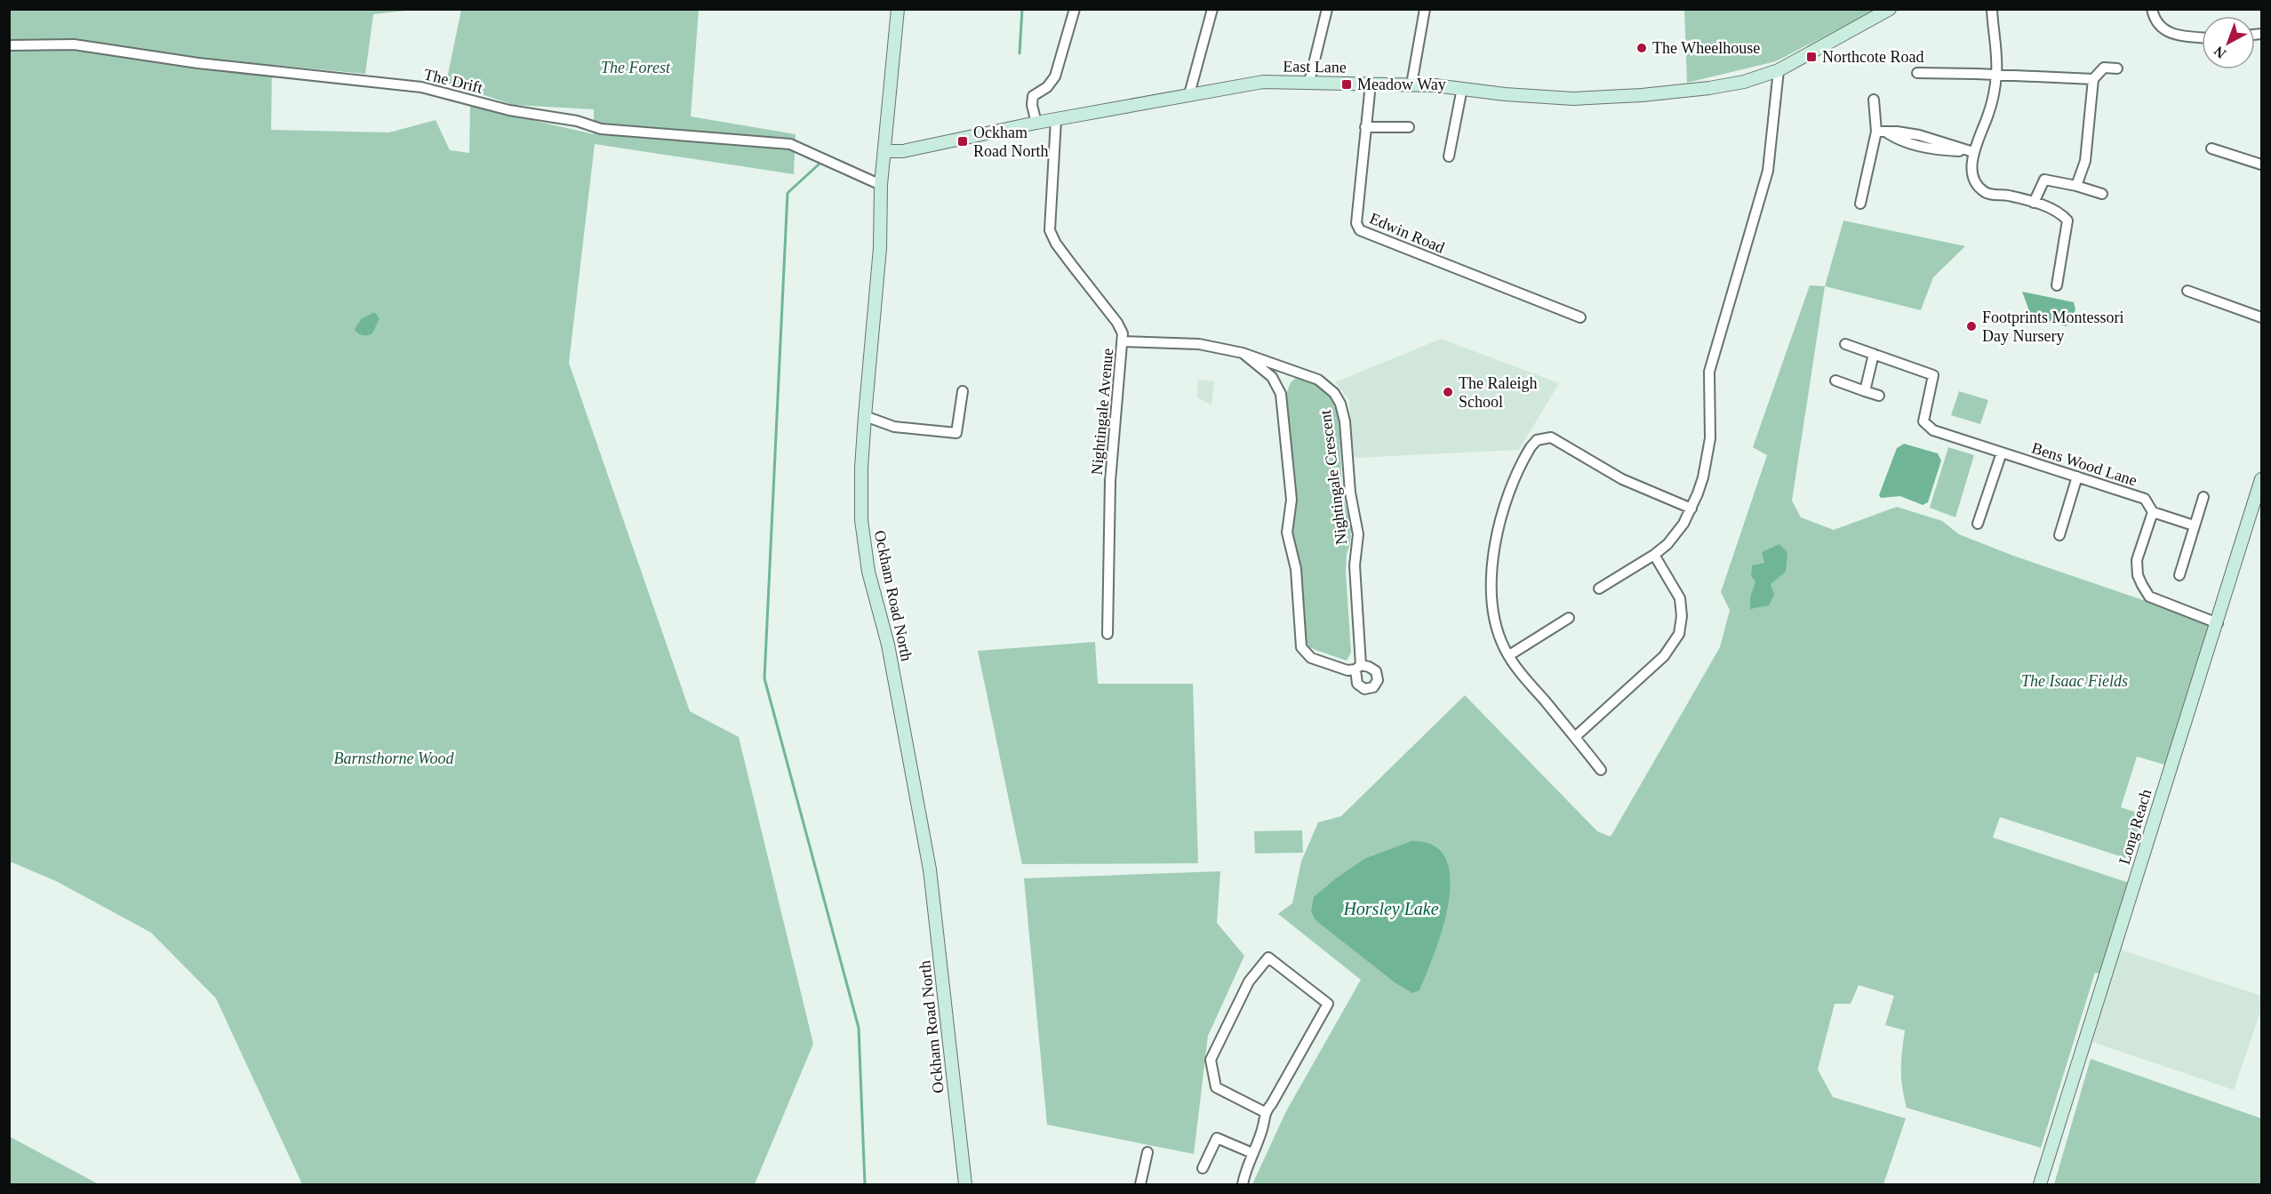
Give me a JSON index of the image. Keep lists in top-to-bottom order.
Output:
{
  "streets": {
    "street": [
      "East Lane",
      "The Drift",
      "Edwin Road",
      "Nightingale Avenue",
      "Bens Wood Lane",
      "Nightingale Crescent",
      "Ockham Road North",
      "Long Reach"
    ]
  },
  "crossings": [
    ["East Lane", "Edwin Road"],
    ["East Lane", "Nightingale Avenue"],
    ["East Lane", "Ockham Road North"],
    ["The Drift", "Ockham Road North"],
    ["Nightingale Avenue", "Nightingale Crescent"]
  ],
  "water": ["Horsley Lake"],
  "parks": ["The Forest", "The Isaac Fields", "Barnsthorne Wood"],
  "places": {
    "other": ["The Wheelhouse", "Footprints Montessori Day Nursery", "The Raleigh School"],
    "transit": ["Northcote Road", "Meadow Way", "Ockham Road North"]
  },
  "north": "bottom left"
}
